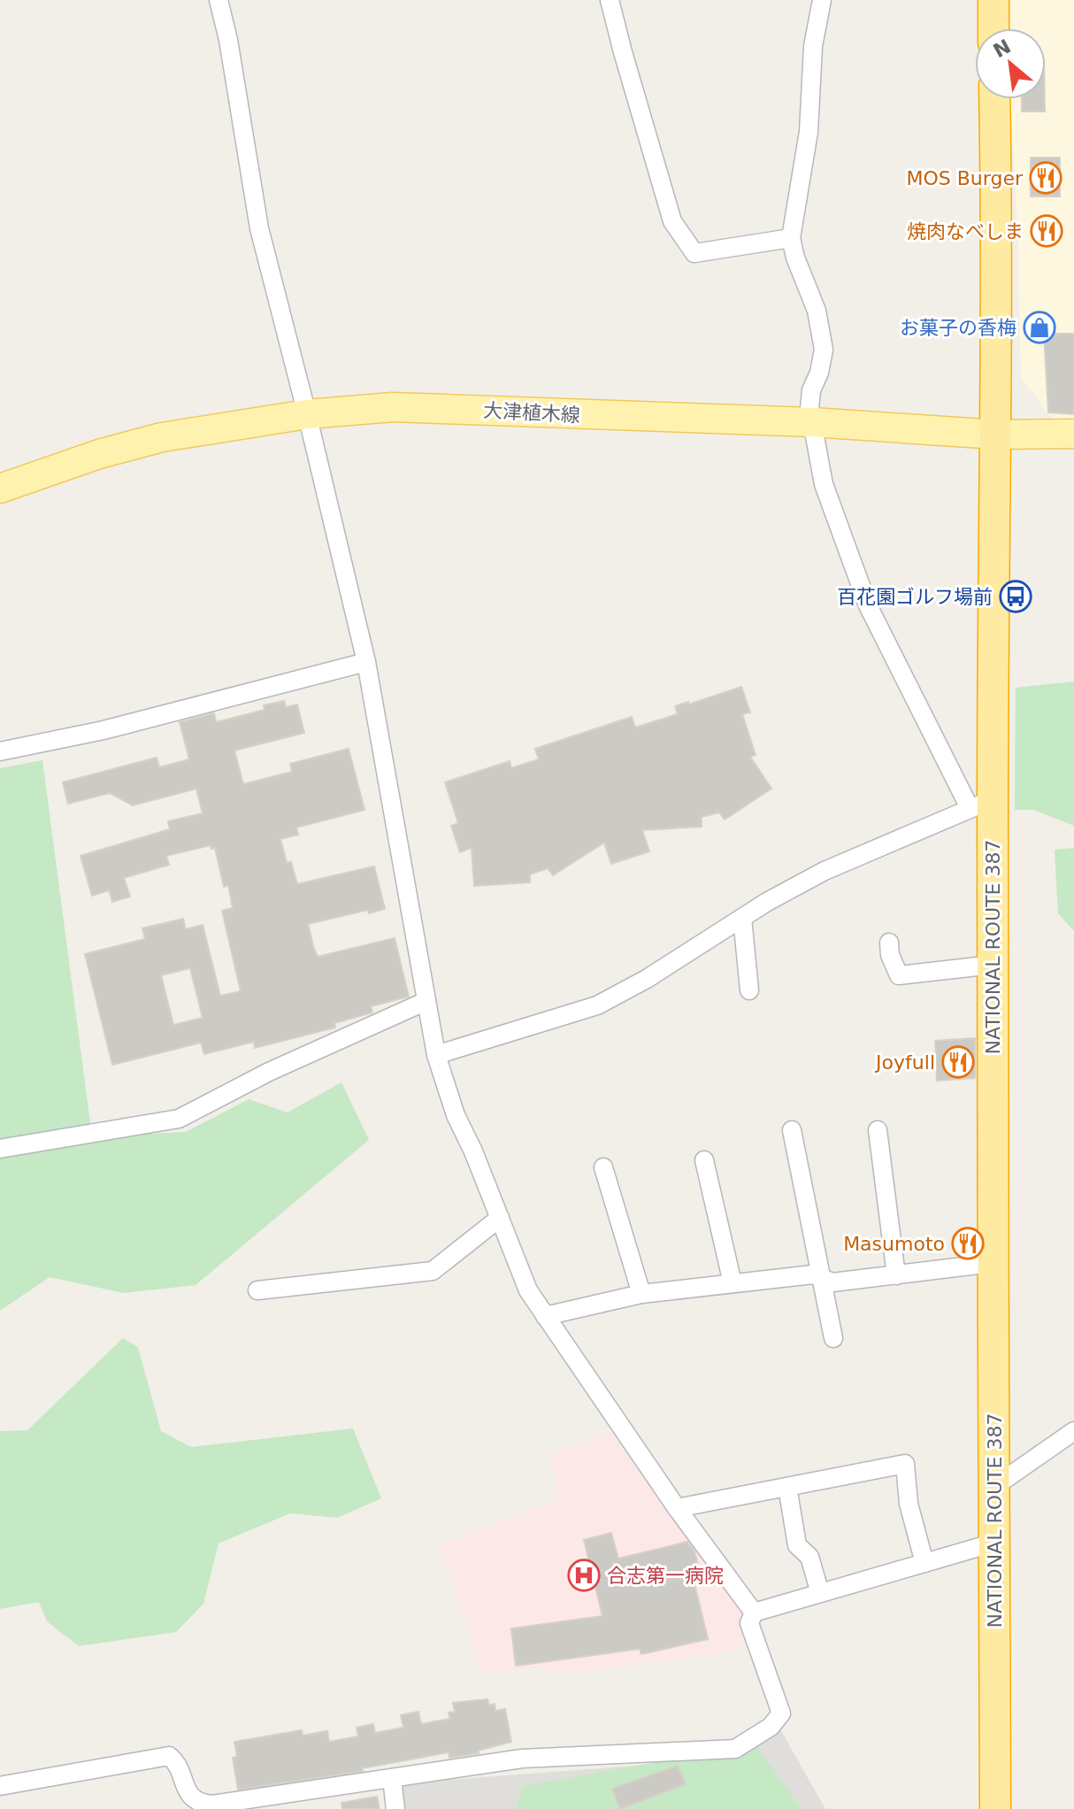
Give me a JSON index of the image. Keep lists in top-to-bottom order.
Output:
{
  "streets": {
    "highway": ["NATIONAL ROUTE 387"],
    "main road": ["大津植木線"]
  },
  "crossings": [
    ["大津植木線", "NATIONAL ROUTE 387"]
  ],
  "places": {
    "restaurant": [
      "MOS Burger",
      "焼肉なべしま",
      "Joyfull",
      "Masumoto"
    ],
    "shop": ["お菓子の香梅"],
    "bus stop": ["百花園ゴルフ場前"],
    "hospital": ["合志第一病院"]
  },
  "north": "top left"
}
